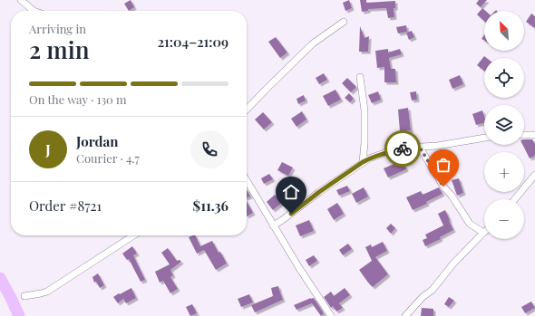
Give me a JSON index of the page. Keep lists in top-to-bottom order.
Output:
{
  "north": "top left",
  "page": {
    "map_buttons": ["+", "−"],
    "heading": ["2 min", "Arriving in", "21:04–21:09"],
    "panel": [
      "Jordan",
      "Courier · 4.7",
      "Order #8721",
      "$11.36"
    ],
    "bar": "On the way · 130 m",
    "round": "J"
  }
}
